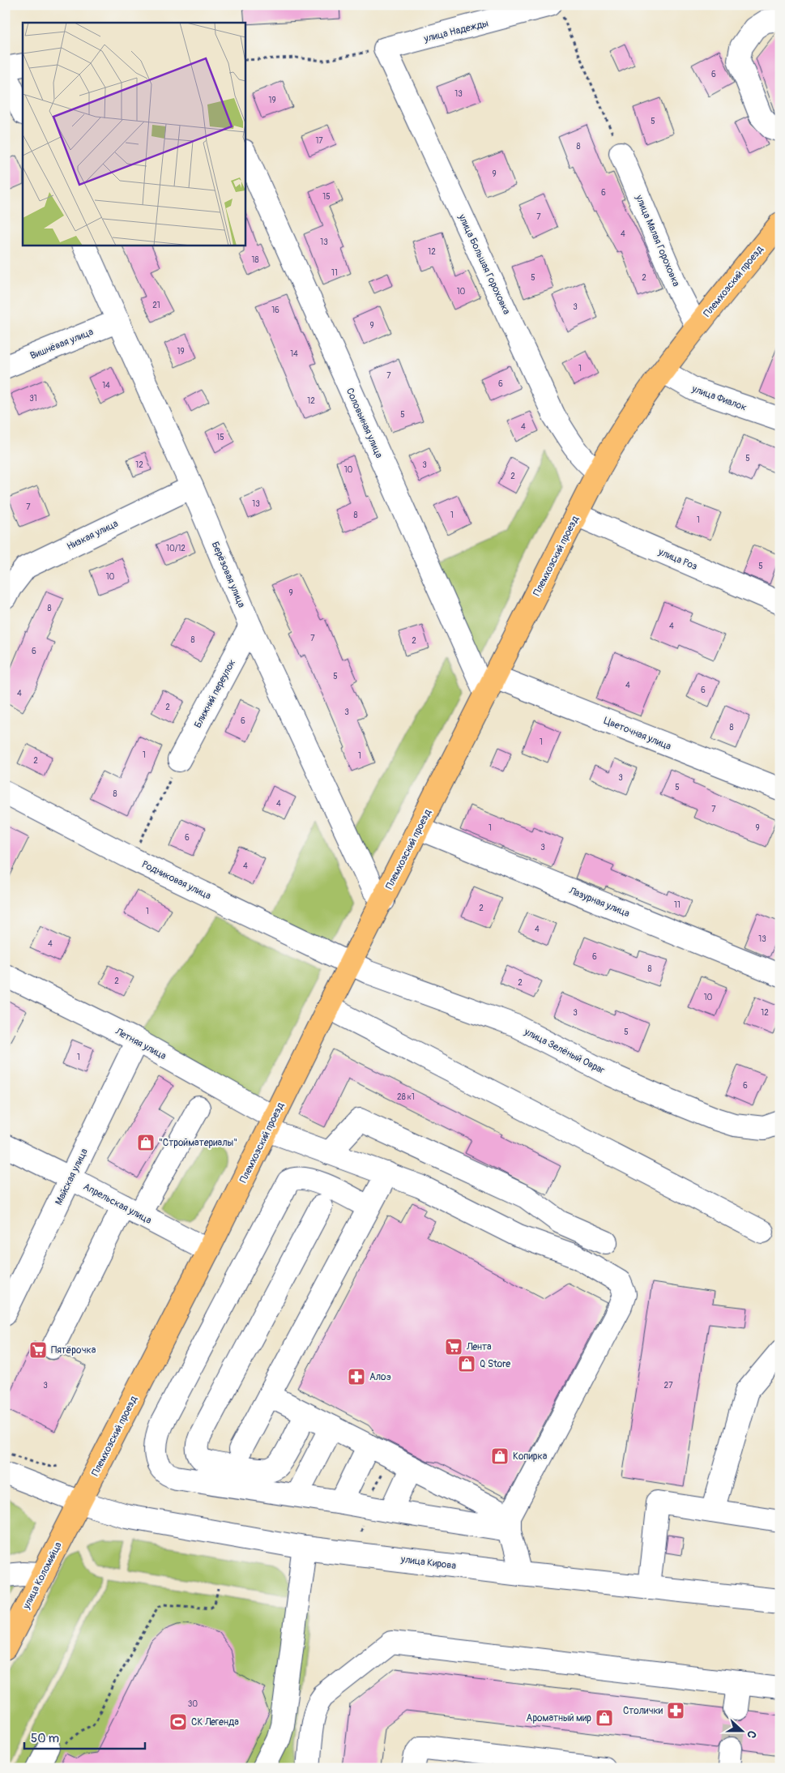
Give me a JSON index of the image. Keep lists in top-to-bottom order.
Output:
{
  "streets": {
    "main road": ["Племхозский проезд", "улица Коломийца"],
    "street": [
      "улица Надежды",
      "улица Малая Гороховка",
      "улица Большая Гороховка",
      "Вишнёвая улица",
      "улица Фиалок",
      "Соловьиная улица",
      "Низкая улица",
      "улица Роз",
      "Берёзовая улица",
      "Ближний переулок",
      "Цветочная улица",
      "Родниковая улица",
      "Лазурная улица",
      "Летняя улица",
      "улица Зелёный Овраг",
      "Майская улица",
      "Апрельская улица",
      "улица Кирова"
    ]
  },
  "crossings": [
    ["улица Надежды", "улица Большая Гороховка"],
    ["улица Малая Гороховка", "Племхозский проезд"],
    ["улица Большая Гороховка", "Племхозский проезд"],
    ["Племхозский проезд", "улица Фиалок"],
    ["Племхозский проезд", "Соловьиная улица"],
    ["Племхозский проезд", "улица Роз"],
    ["Племхозский проезд", "Берёзовая улица"],
    ["Племхозский проезд", "Цветочная улица"],
    ["Племхозский проезд", "Родниковая улица"],
    ["Племхозский проезд", "Лазурная улица"],
    ["Племхозский проезд", "Летняя улица"],
    ["Племхозский проезд", "улица Зелёный Овраг"],
    ["Племхозский проезд", "Апрельская улица"],
    ["Племхозский проезд", "улица Кирова"],
    ["Племхозский проезд", "улица Коломийца"],
    ["Вишнёвая улица", "Берёзовая улица"],
    ["Соловьиная улица", "Цветочная улица"],
    ["Низкая улица", "Берёзовая улица"],
    ["Берёзовая улица", "Ближний переулок"],
    ["Родниковая улица", "улица Зелёный Овраг"],
    ["Летняя улица", "Майская улица"],
    ["Майская улица", "Апрельская улица"],
    ["улица Кирова", "улица Коломийца"]
  ],
  "places": {
    "shop": [
      "\"Стройматериалы\"",
      "Q Store",
      "Копирка",
      "Ароматный мир"
    ],
    "supermarket": ["Лента", "Пятёрочка"],
    "pharmacy": ["Алоэ", "Столички"],
    "sports": ["СК Легенда"]
  },
  "house_numbers": [
    "6",
    "13",
    "19",
    "5",
    "17",
    "8",
    "9",
    "6",
    "15",
    "7",
    "4",
    "13",
    "12",
    "18",
    "11",
    "5",
    "2",
    "10",
    "21",
    "3",
    "16",
    "9",
    "19",
    "14",
    "1",
    "7",
    "6",
    "14",
    "31",
    "12",
    "5",
    "4",
    "15",
    "5",
    "12",
    "3",
    "10",
    "2",
    "13",
    "7",
    "8",
    "1",
    "1",
    "10/12",
    "5",
    "10",
    "9",
    "8",
    "4",
    "7",
    "8",
    "2",
    "6",
    "5",
    "4",
    "6",
    "4",
    "2",
    "3",
    "6",
    "8",
    "1",
    "1",
    "1",
    "2",
    "3",
    "5",
    "8",
    "4",
    "7",
    "1",
    "9",
    "6",
    "3",
    "4",
    "11",
    "2",
    "1",
    "4",
    "13",
    "4",
    "6",
    "8",
    "2",
    "2",
    "10",
    "3",
    "12",
    "5",
    "1",
    "6",
    "28 к1",
    "3",
    "27",
    "30"
  ],
  "scale_bar": "50 m",
  "north": "right"
}
